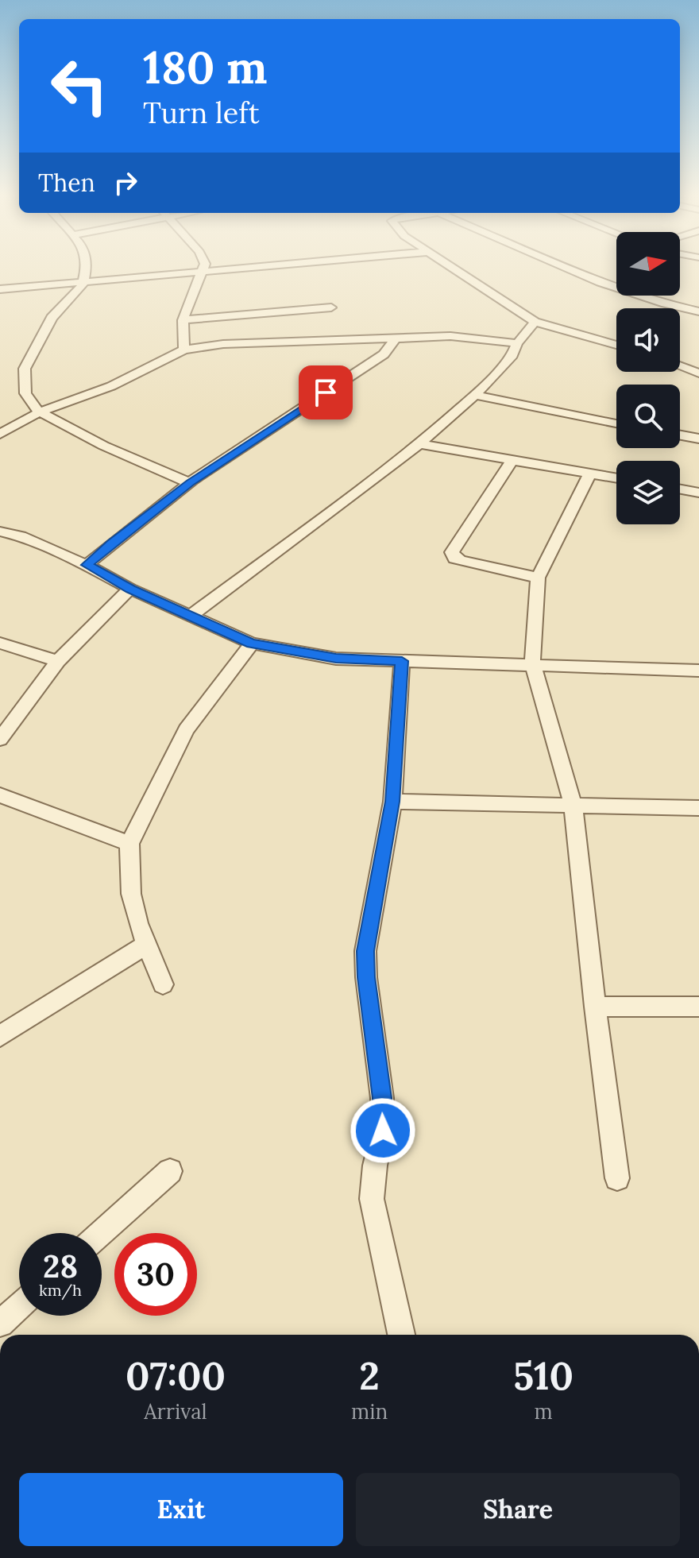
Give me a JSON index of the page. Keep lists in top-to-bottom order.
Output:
{
  "north": "right",
  "page": {
    "turn": ["180 m", "Turn left"],
    "then": "Then",
    "speed": "28 km/h",
    "limit": "30",
    "eta": [
      "07:00",
      "Arrival",
      "2",
      "min",
      "510",
      "m"
    ],
    "buttons": ["Exit", "Share"]
  }
}
